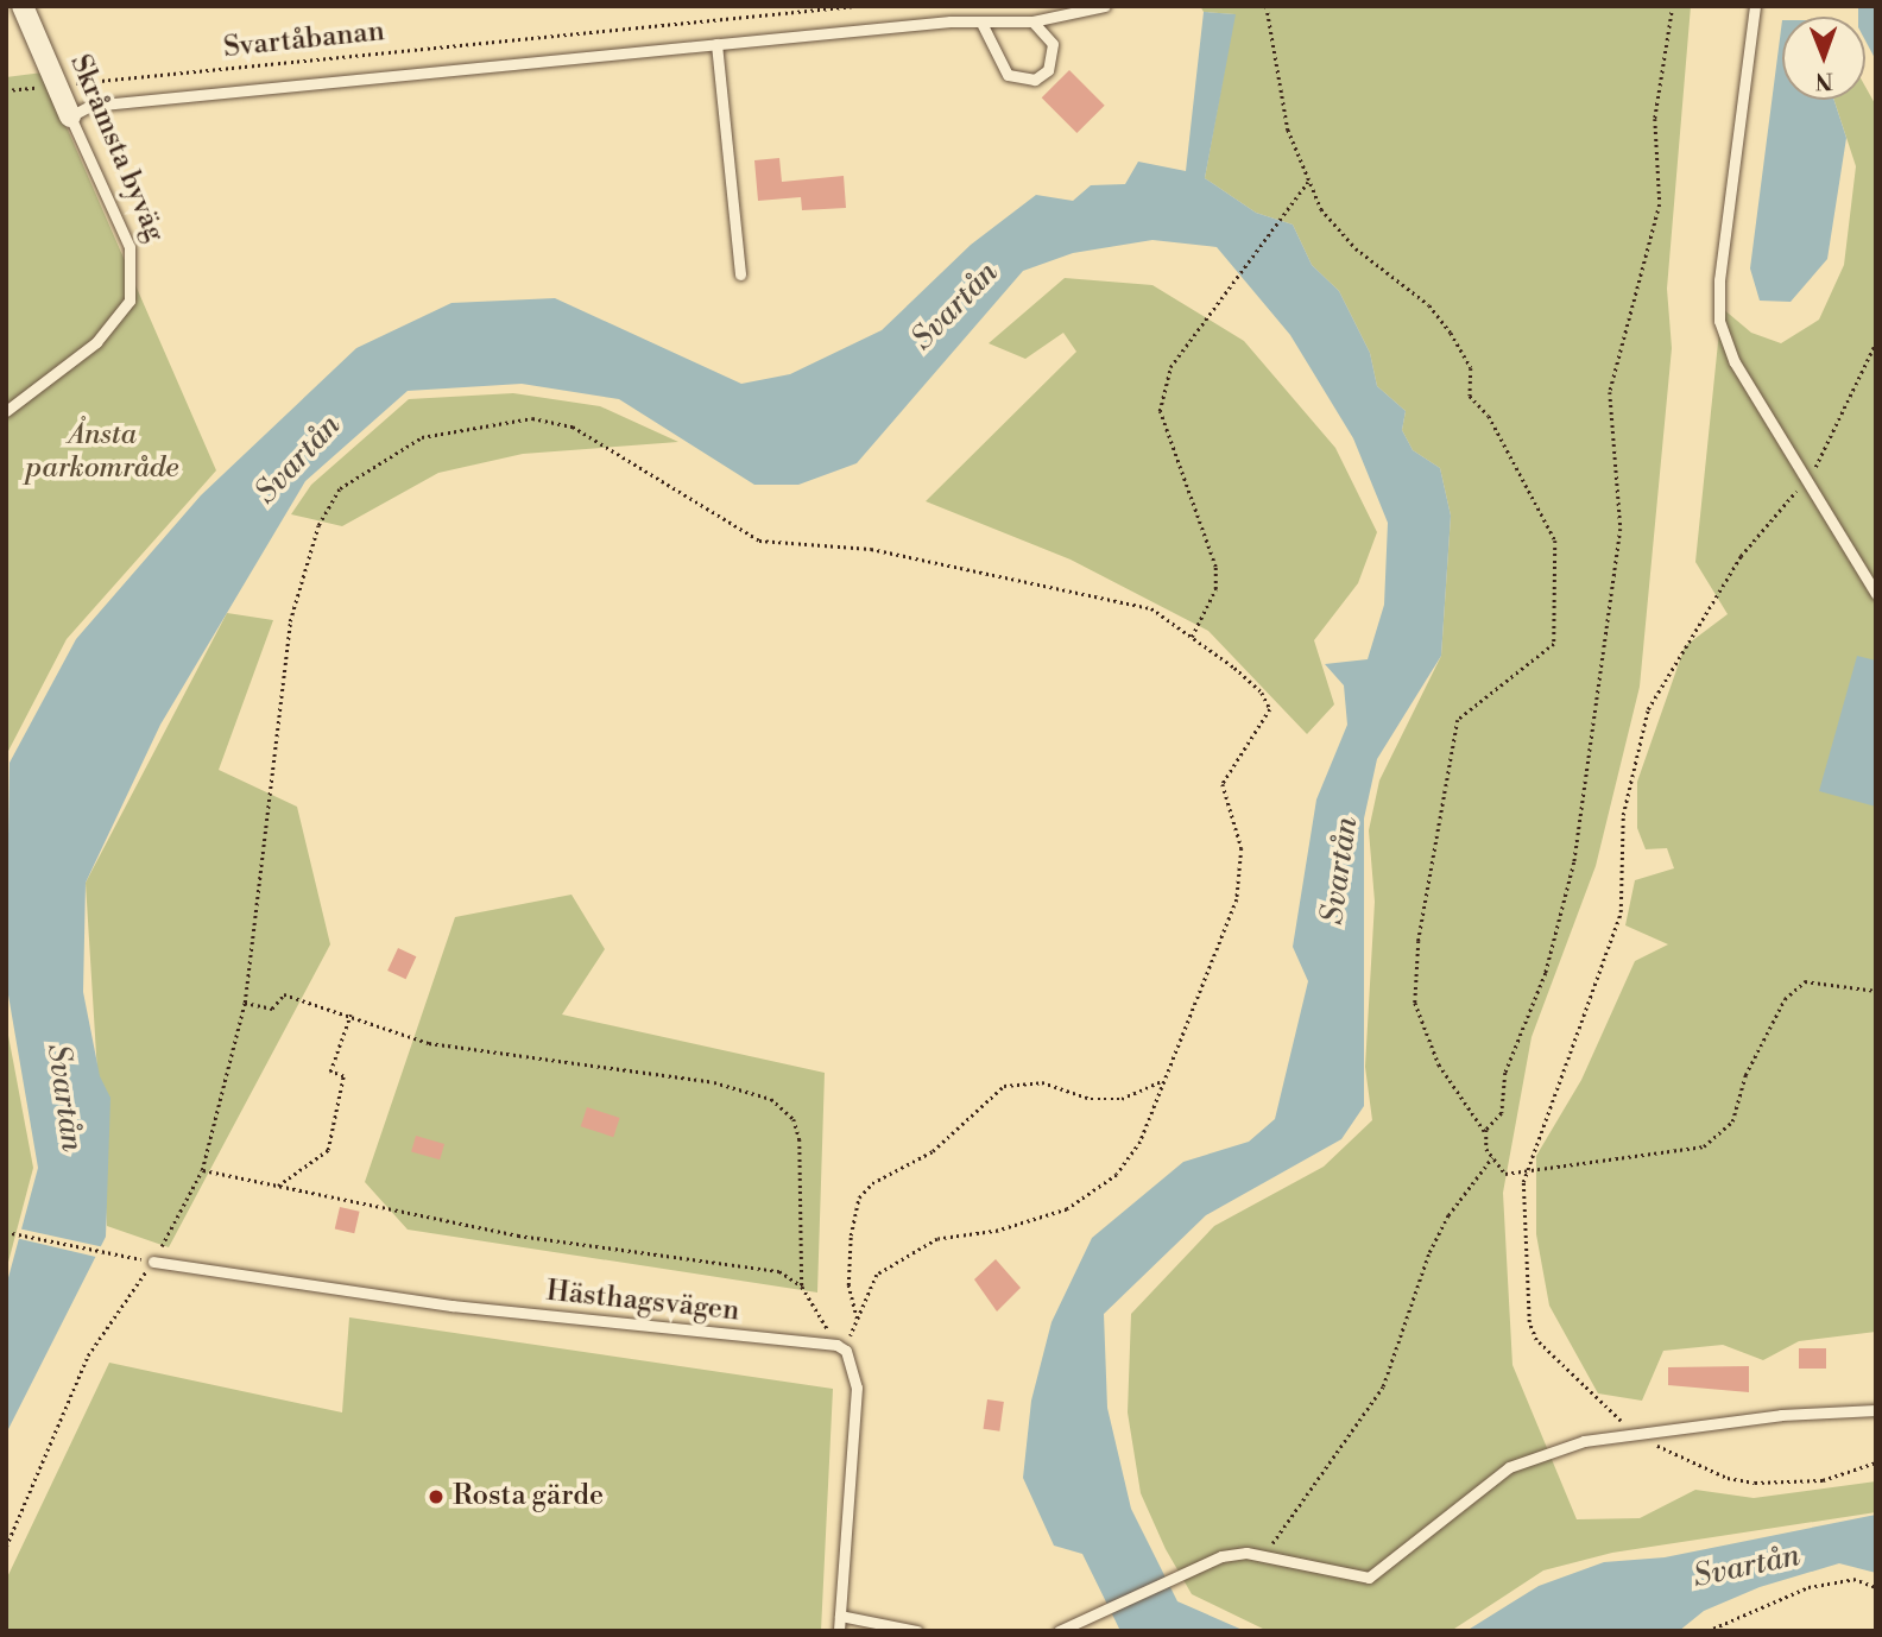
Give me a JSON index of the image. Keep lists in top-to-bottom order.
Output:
{
  "streets": {
    "street": ["Skråmsta byväg"],
    "lane": ["Hästhagsvägen"],
    "path": ["Svartåbanan"]
  },
  "crossings": [
    ["Svartåbanan", "Skråmsta byväg"]
  ],
  "water": ["Svartån"],
  "parks": ["Ånsta parkområde"],
  "places": ["Rosta gärde"],
  "north": "bottom"
}
